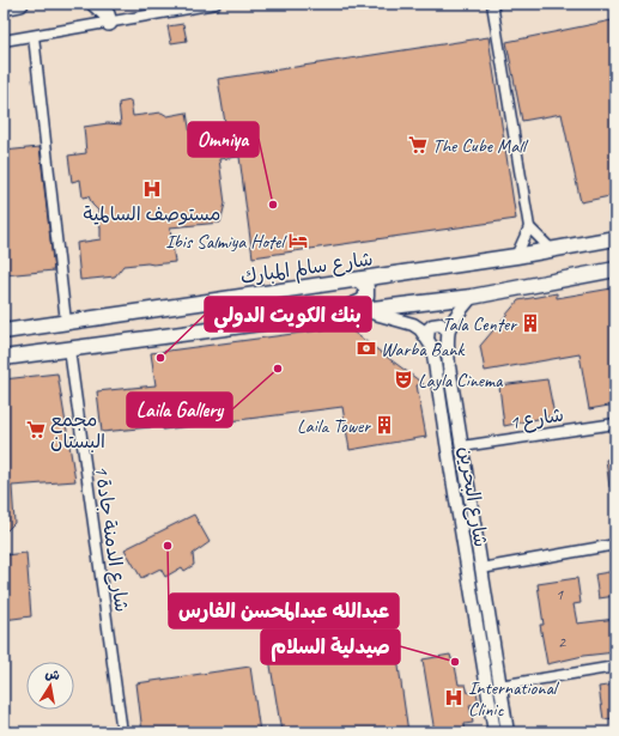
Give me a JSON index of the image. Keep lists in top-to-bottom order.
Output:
{
  "streets": {
    "main road": ["شارع سالم المبارك"],
    "street": ["شارع 1", "شارع البحرين", "شارع الدمنة جادة 1"]
  },
  "crossings": [
    ["شارع 1", "شارع البحرين"]
  ],
  "places": {
    "supermarket": ["The Cube Mall", "مجمع البستان"],
    "hospital": ["مستوصف السالمية", "International Clinic"],
    "other": [
      "Omniya",
      "بنك الكويت الدولي",
      "Laila Gallery",
      "عبدالله عبدالمحسن الفارس",
      "صيدلية السلام"
    ],
    "hotel": ["Ibis Salmiya Hotel"],
    "building": ["Tala Center", "Laila Tower"],
    "bank": ["Warba Bank"],
    "theatre": ["Layla Cinema"]
  },
  "house_numbers": ["1", "2"],
  "north": "top"
}
